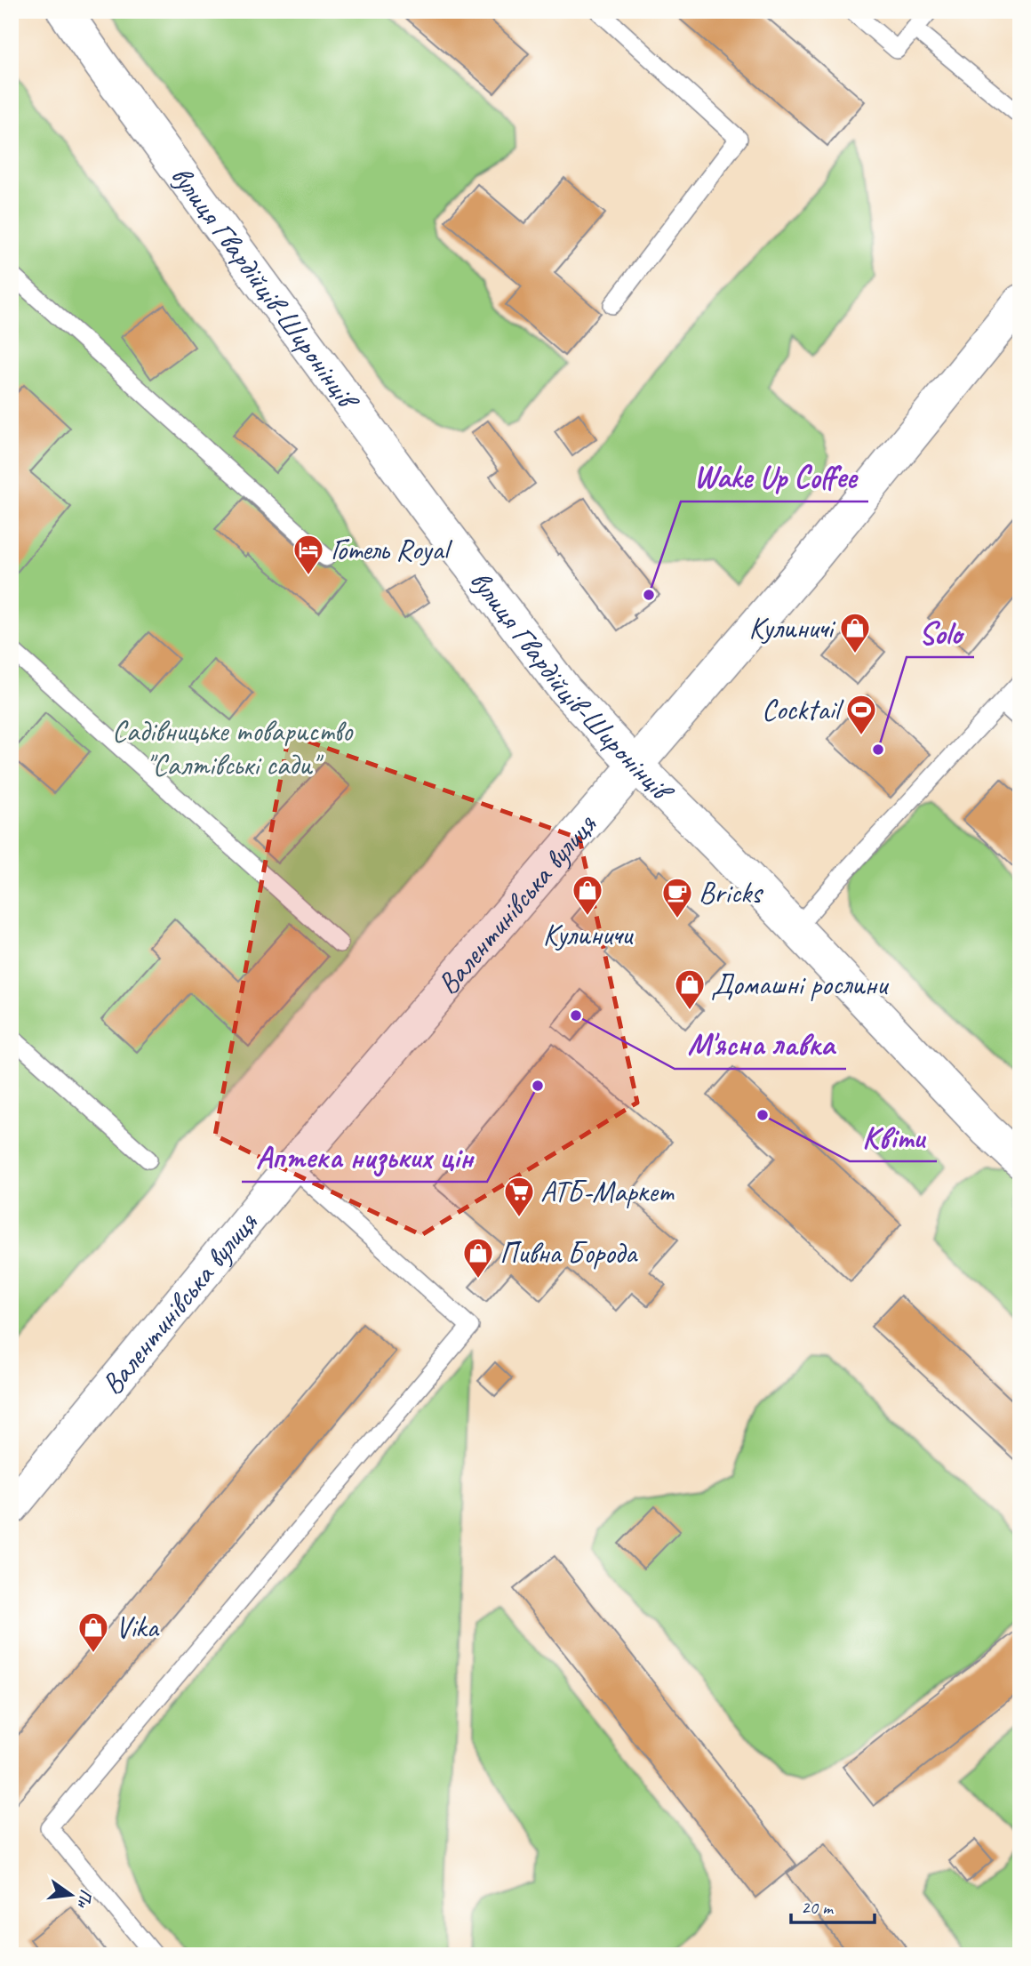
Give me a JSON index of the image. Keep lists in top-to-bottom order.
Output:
{
  "streets": {
    "street": ["вулиця Гвардійців-Широнінців", "Валентинівська вулиця"]
  },
  "crossings": [
    ["вулиця Гвардійців-Широнінців", "Валентинівська вулиця"]
  ],
  "parks": ["Садівницьке товариство \"Салтівські сади\""],
  "places": {
    "hotel": ["Готель Royal"],
    "other": [
      "Wake Up Coffee",
      "Solo",
      "М'ясна лавка",
      "Аптека низьких цін",
      "Квіти"
    ],
    "shop": [
      "Кулиничі",
      "Кулиничи",
      "Домашні рослини",
      "Пивна Борода",
      "Vika"
    ],
    "sports": ["Cocktail"],
    "cafe": ["Bricks"],
    "supermarket": ["АТБ-Маркет"]
  },
  "scale_bar": "20 m",
  "north": "right"
}
